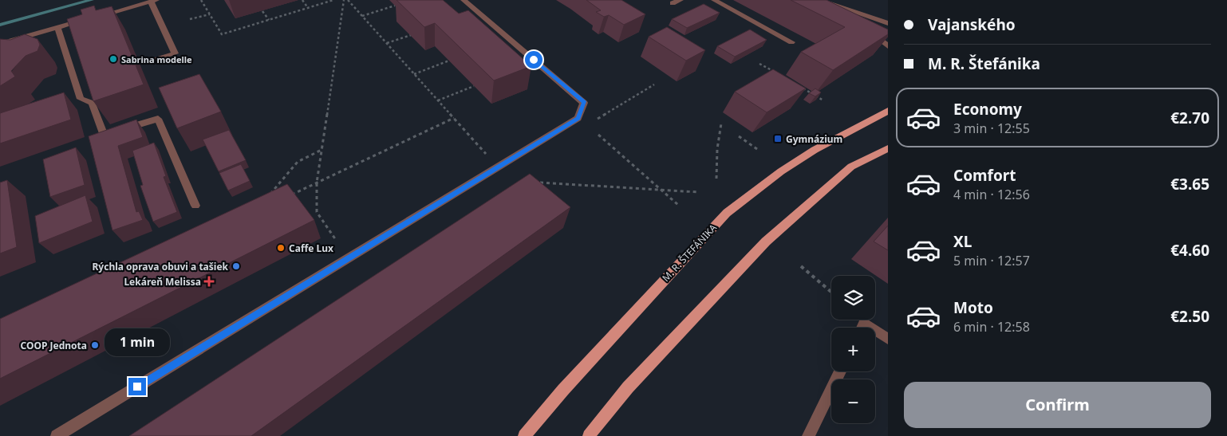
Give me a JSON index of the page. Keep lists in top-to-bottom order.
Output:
{
  "streets": {
    "main road": ["M. R. ŠTEFÁNIKA"]
  },
  "places": {
    "other": [
      "Sabrina modelle",
      "Caffe Lux",
      "Rýchla oprava obuvi a tašiek",
      "COOP Jednota"
    ],
    "transit": ["Gymnázium"],
    "health": ["Lekáreň Melissa"]
  },
  "page": {
    "banner": ["Vajanského", "M. R. Štefánika"],
    "list": [
      {
        "name": "Economy",
        "note": "3 min · 12:55",
        "value": "€2.70"
      },
      {
        "name": "Comfort",
        "note": "4 min · 12:56",
        "value": "€3.65"
      },
      {
        "name": "XL",
        "note": "5 min · 12:57",
        "value": "€4.60"
      },
      {
        "name": "Moto",
        "note": "6 min · 12:58",
        "value": "€2.50"
      }
    ],
    "map_buttons": ["+", "−"],
    "bubble": "1 min",
    "buttons": "Confirm"
  }
}
